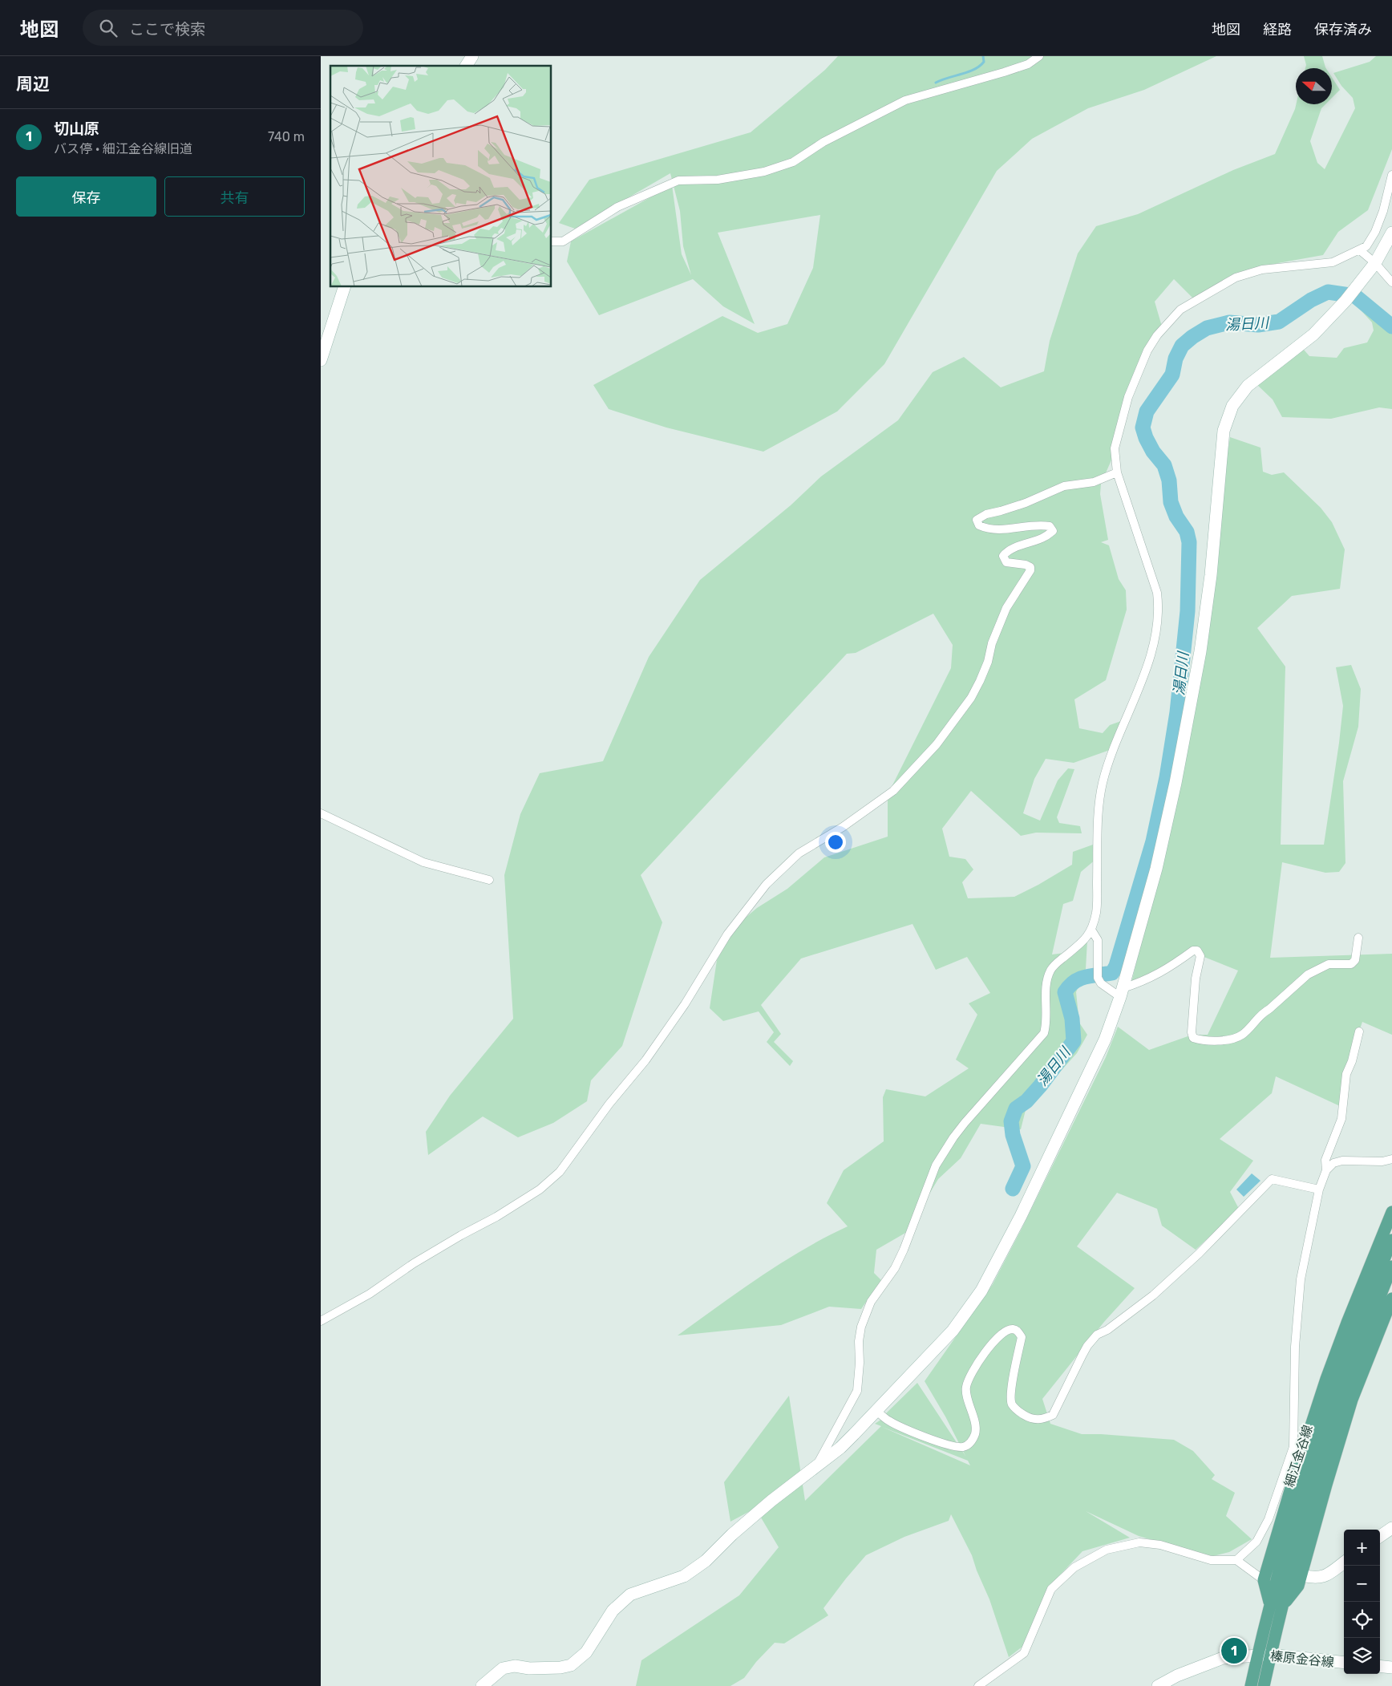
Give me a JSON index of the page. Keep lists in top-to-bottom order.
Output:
{
  "streets": {
    "main road": ["細江金谷線"],
    "street": ["榛原金谷線"]
  },
  "crossings": [
    ["細江金谷線", "榛原金谷線"]
  ],
  "water": ["湯日川"],
  "north": "left",
  "page": {
    "header": "地図",
    "search": "ここで検索",
    "nav": ["地図", "経路", "保存済み"],
    "heading": "周辺",
    "list": [
      {
        "mark": "1",
        "name": "切山原",
        "note": "バス停 · 細江金谷線旧道",
        "value": "740 m"
      }
    ],
    "buttons": ["保存", "共有"],
    "map_buttons": ["+", "−"],
    "pins": "1"
  }
}
